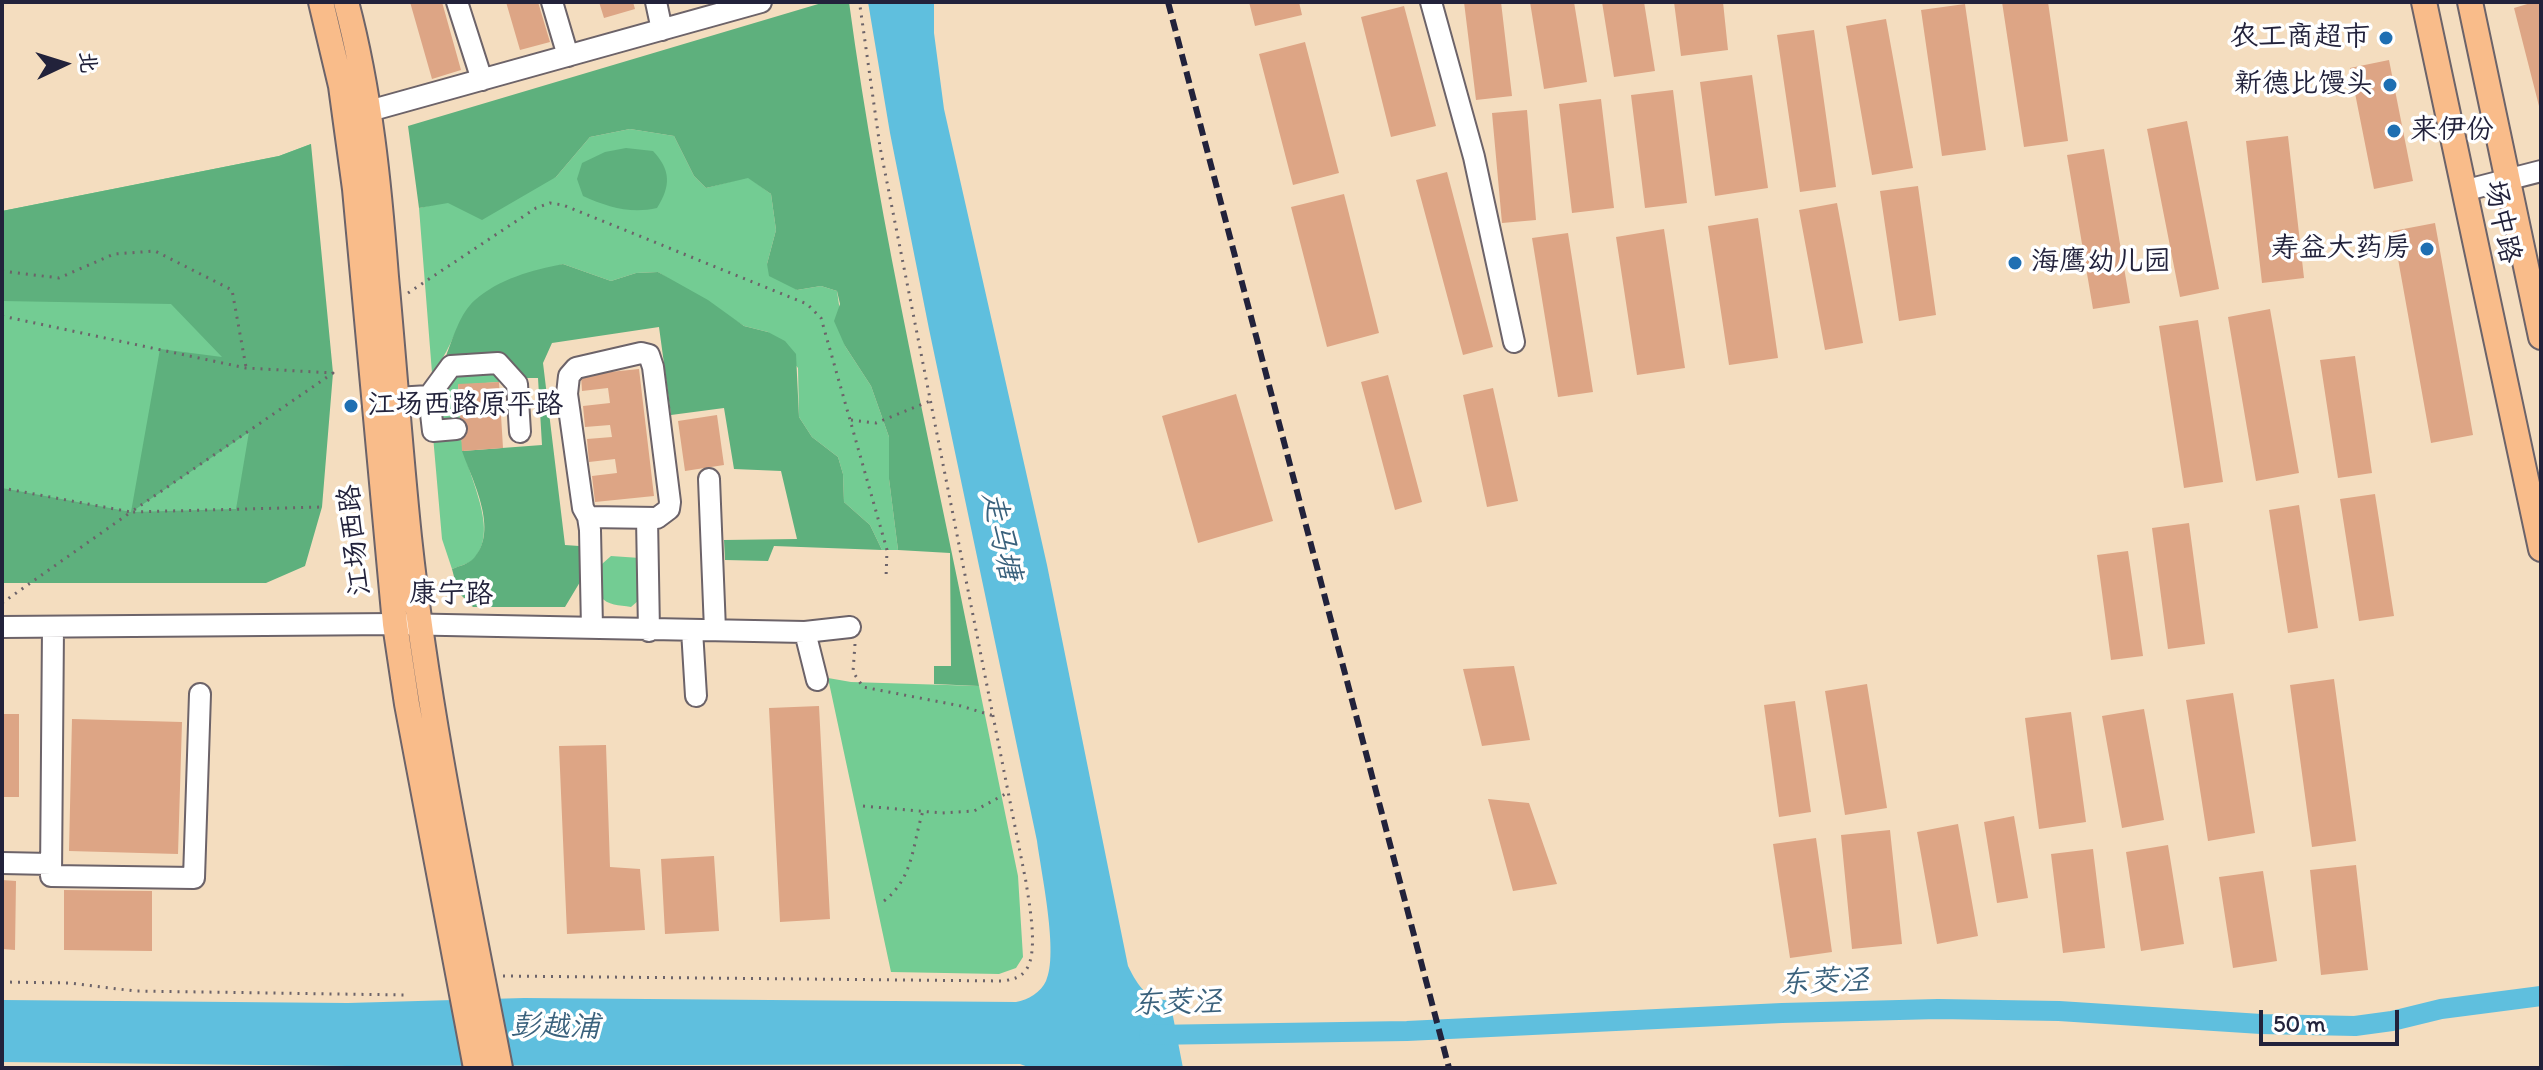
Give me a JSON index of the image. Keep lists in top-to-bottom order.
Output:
{
  "streets": {
    "main road": ["场中路", "江场西路"],
    "street": ["康宁路"]
  },
  "crossings": [
    ["江场西路", "康宁路"]
  ],
  "water": ["走马塘", "东茭泾", "彭越浦"],
  "places": [
    "农工商超市",
    "新德比馒头",
    "来伊份",
    "寿益大药房",
    "海鹰幼儿园",
    "江场西路原平路"
  ],
  "scale_bar": "50 m",
  "north": "right"
}
